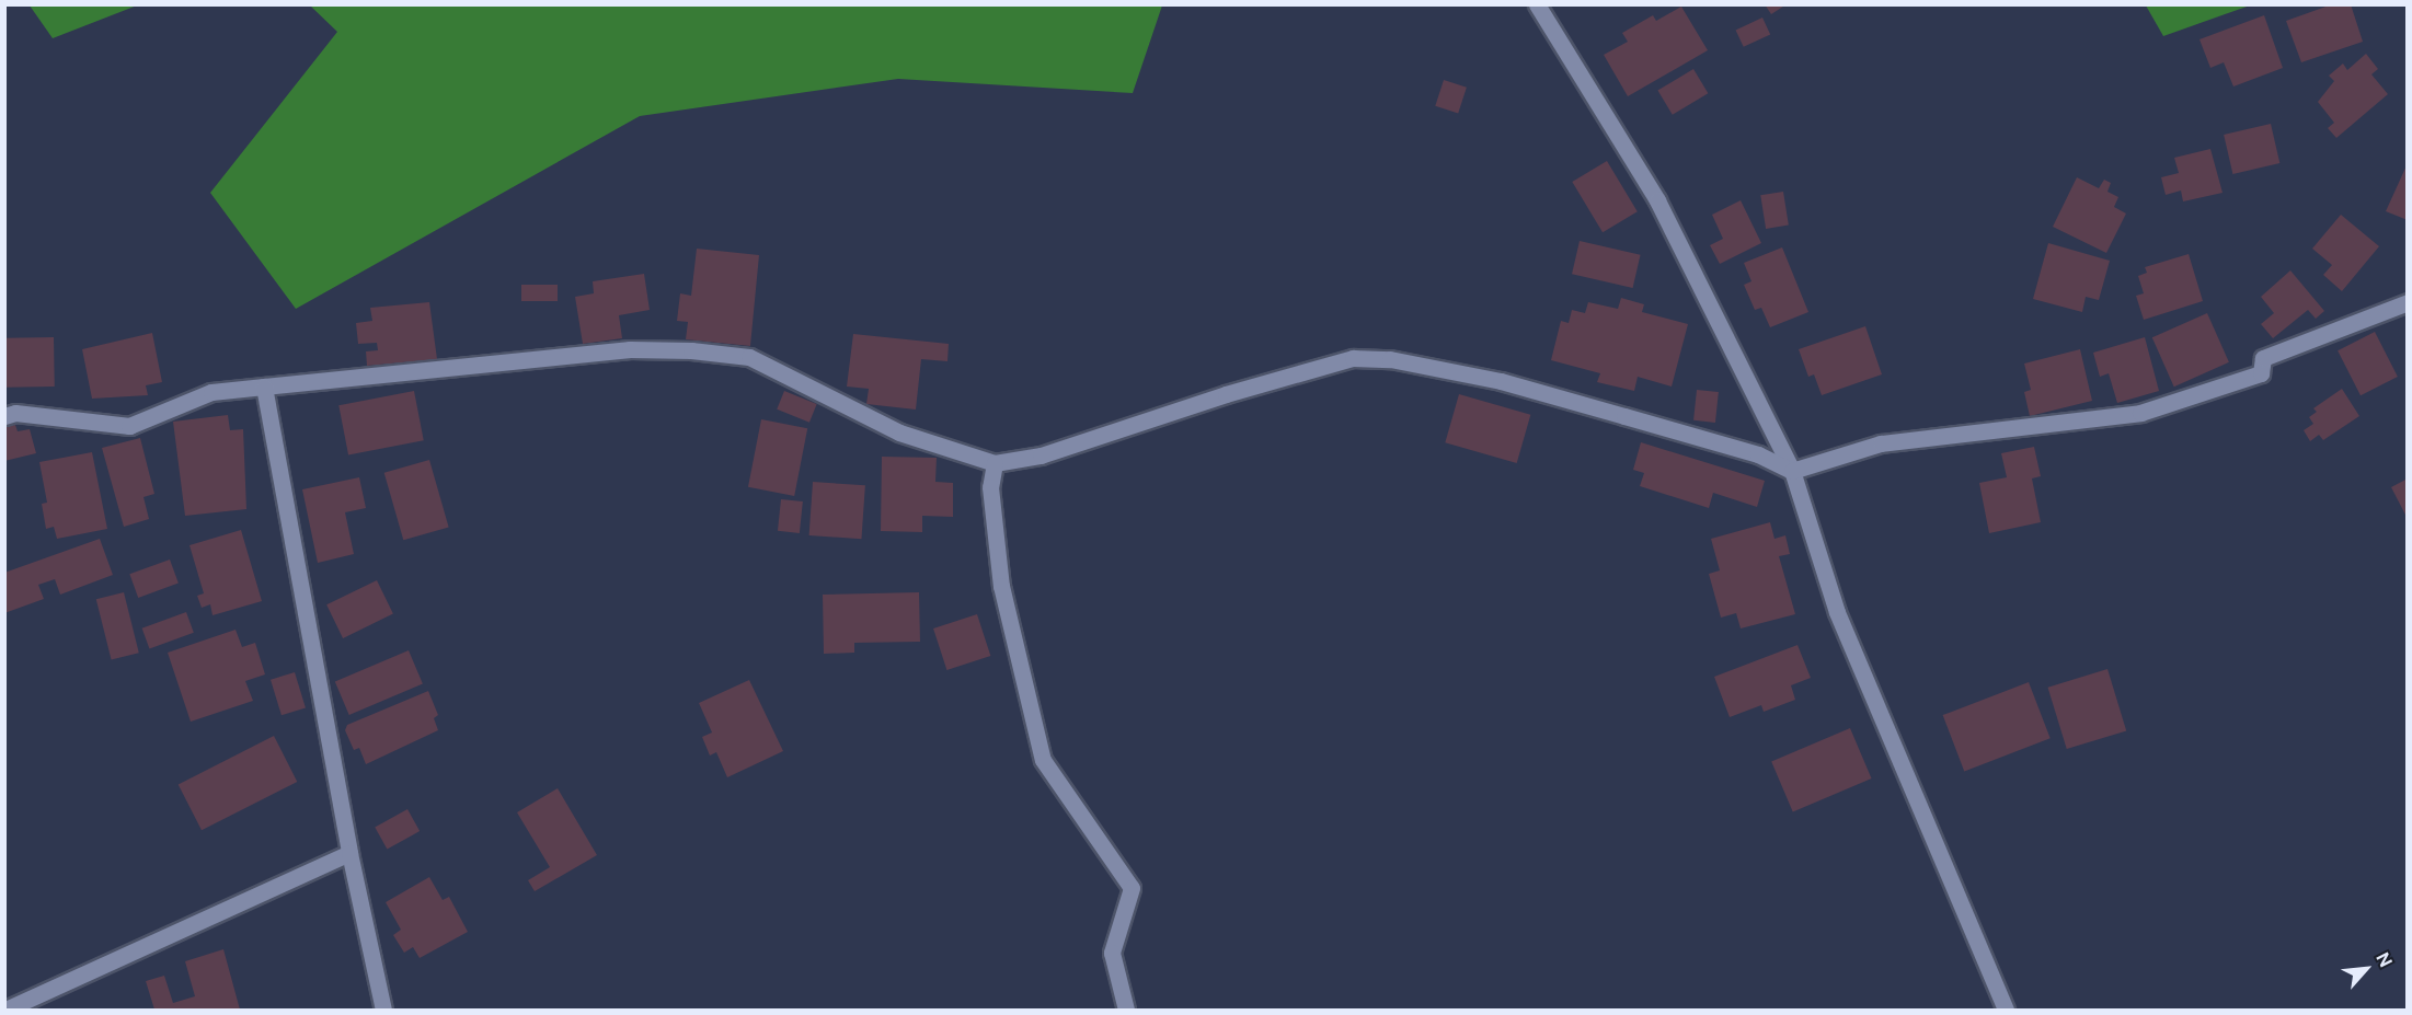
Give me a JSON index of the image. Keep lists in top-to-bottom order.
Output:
{
  "north": "top right"
}
